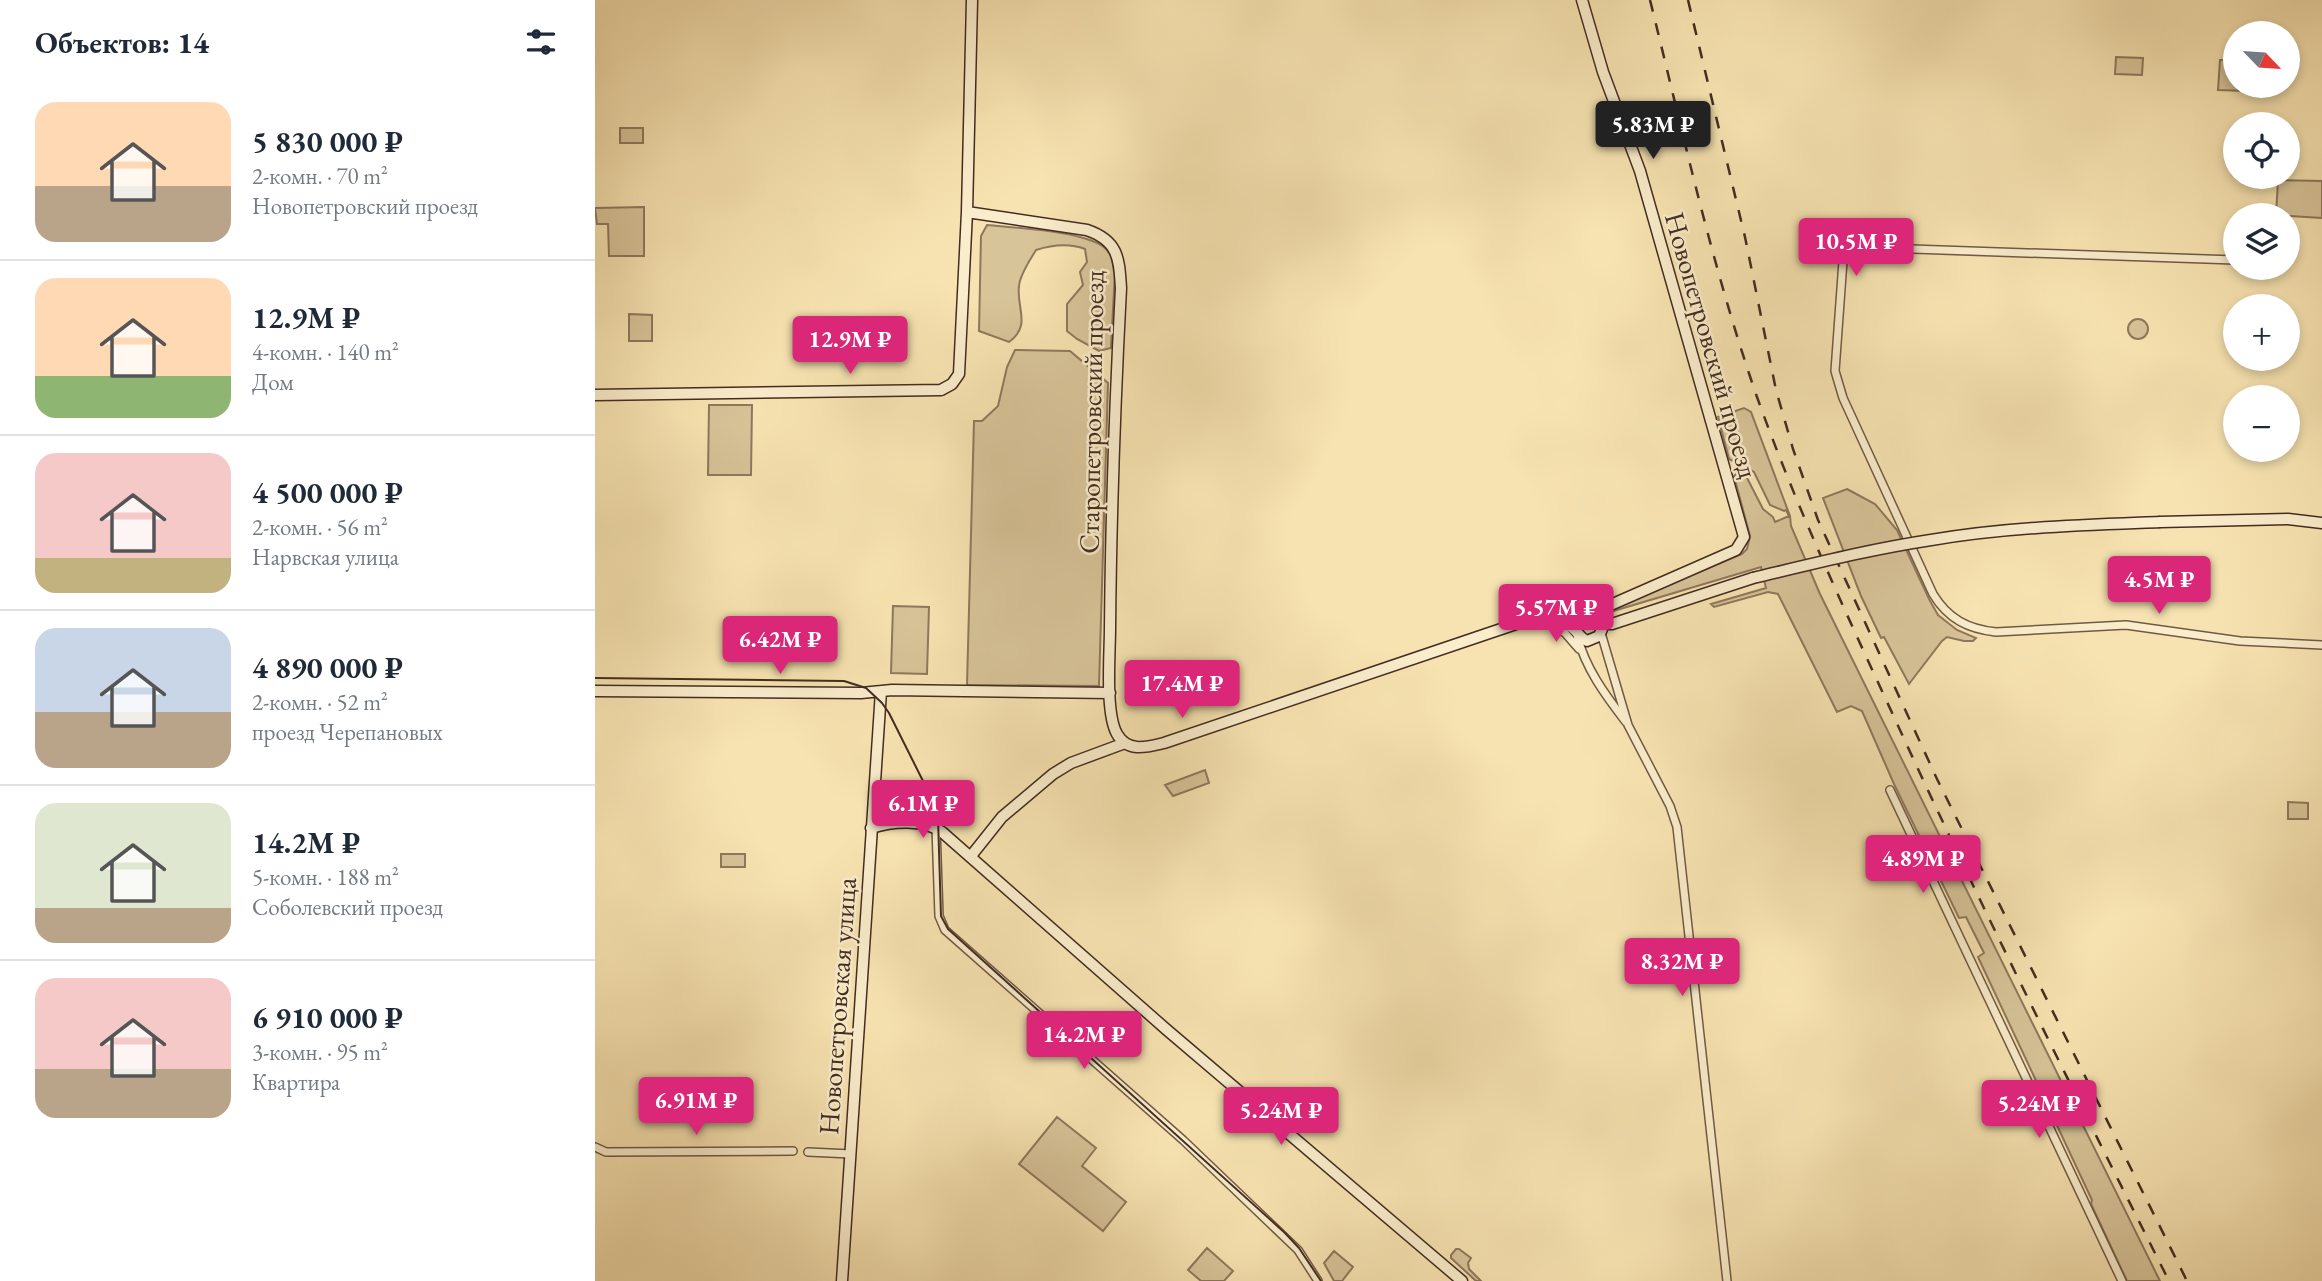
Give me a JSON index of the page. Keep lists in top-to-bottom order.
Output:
{
  "streets": {
    "street": ["Новопетровский проезд", "Старопетровский проезд", "Новопетровская улица"]
  },
  "north": "bottom right",
  "page": {
    "heading": "Объектов: 14",
    "map_buttons": ["+", "−"],
    "list": [
      {
        "name": "5 830 000 ₽",
        "note": "2-комн. · 70 m² · Новопетровский проезд"
      },
      {
        "name": "12.9M ₽",
        "note": "4-комн. · 140 m² · Дом"
      },
      {
        "name": "4 500 000 ₽",
        "note": "2-комн. · 56 m² · Нарвская улица"
      },
      {
        "name": "4 890 000 ₽",
        "note": "2-комн. · 52 m² · проезд Черепановых"
      },
      {
        "name": "14.2M ₽",
        "note": "5-комн. · 188 m² · Соболевский проезд"
      },
      {
        "name": "6 910 000 ₽",
        "note": "3-комн. · 95 m² · Квартира"
      }
    ],
    "price": [
      "5.83M ₽",
      "10.5M ₽",
      "12.9M ₽",
      "4.5M ₽",
      "5.57M ₽",
      "6.42M ₽",
      "17.4M ₽",
      "6.1M ₽",
      "4.89M ₽",
      "8.32M ₽",
      "14.2M ₽",
      "6.91M ₽",
      "5.24M ₽",
      "5.24M ₽"
    ]
  }
}
